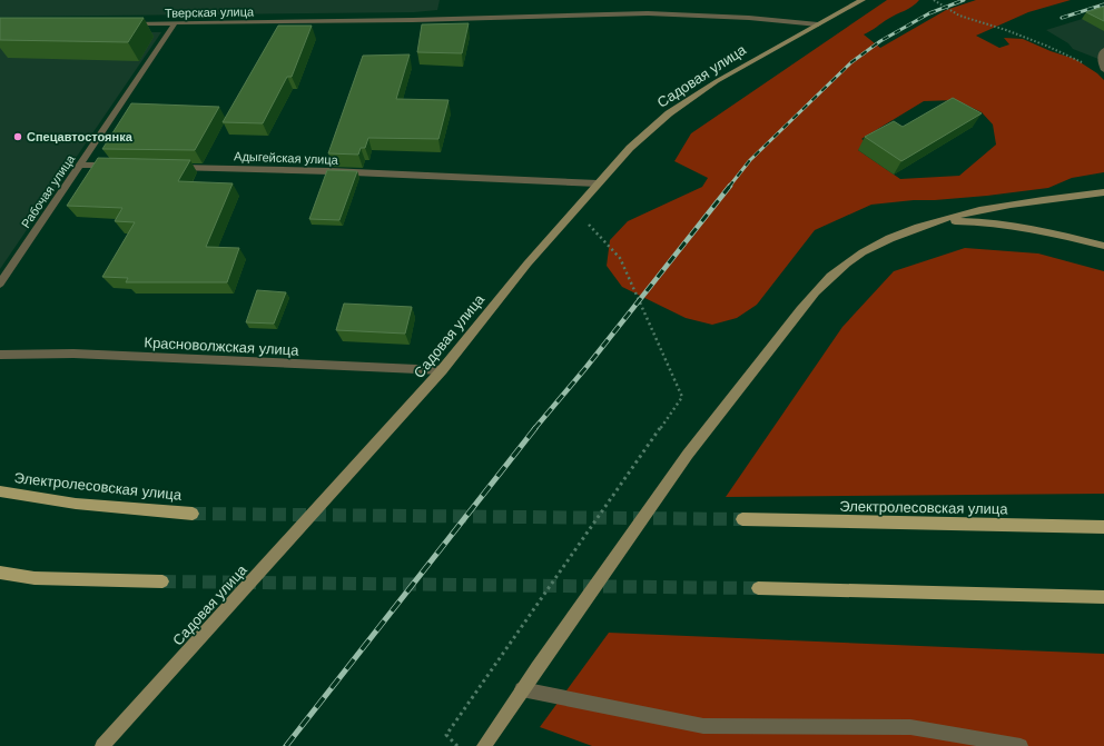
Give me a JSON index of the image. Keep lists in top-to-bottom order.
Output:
{
  "streets": {
    "main road": ["Электролесовская улица"],
    "street": [
      "Тверская улица",
      "Садовая улица",
      "Адыгейская улица",
      "Рабочая улица",
      "Красноволжская улица"
    ]
  },
  "crossings": [
    ["Тверская улица", "Садовая улица"],
    ["Тверская улица", "Рабочая улица"],
    ["Садовая улица", "Адыгейская улица"],
    ["Садовая улица", "Красноволжская улица"]
  ],
  "places": ["Спецавтостоянка"]
}
